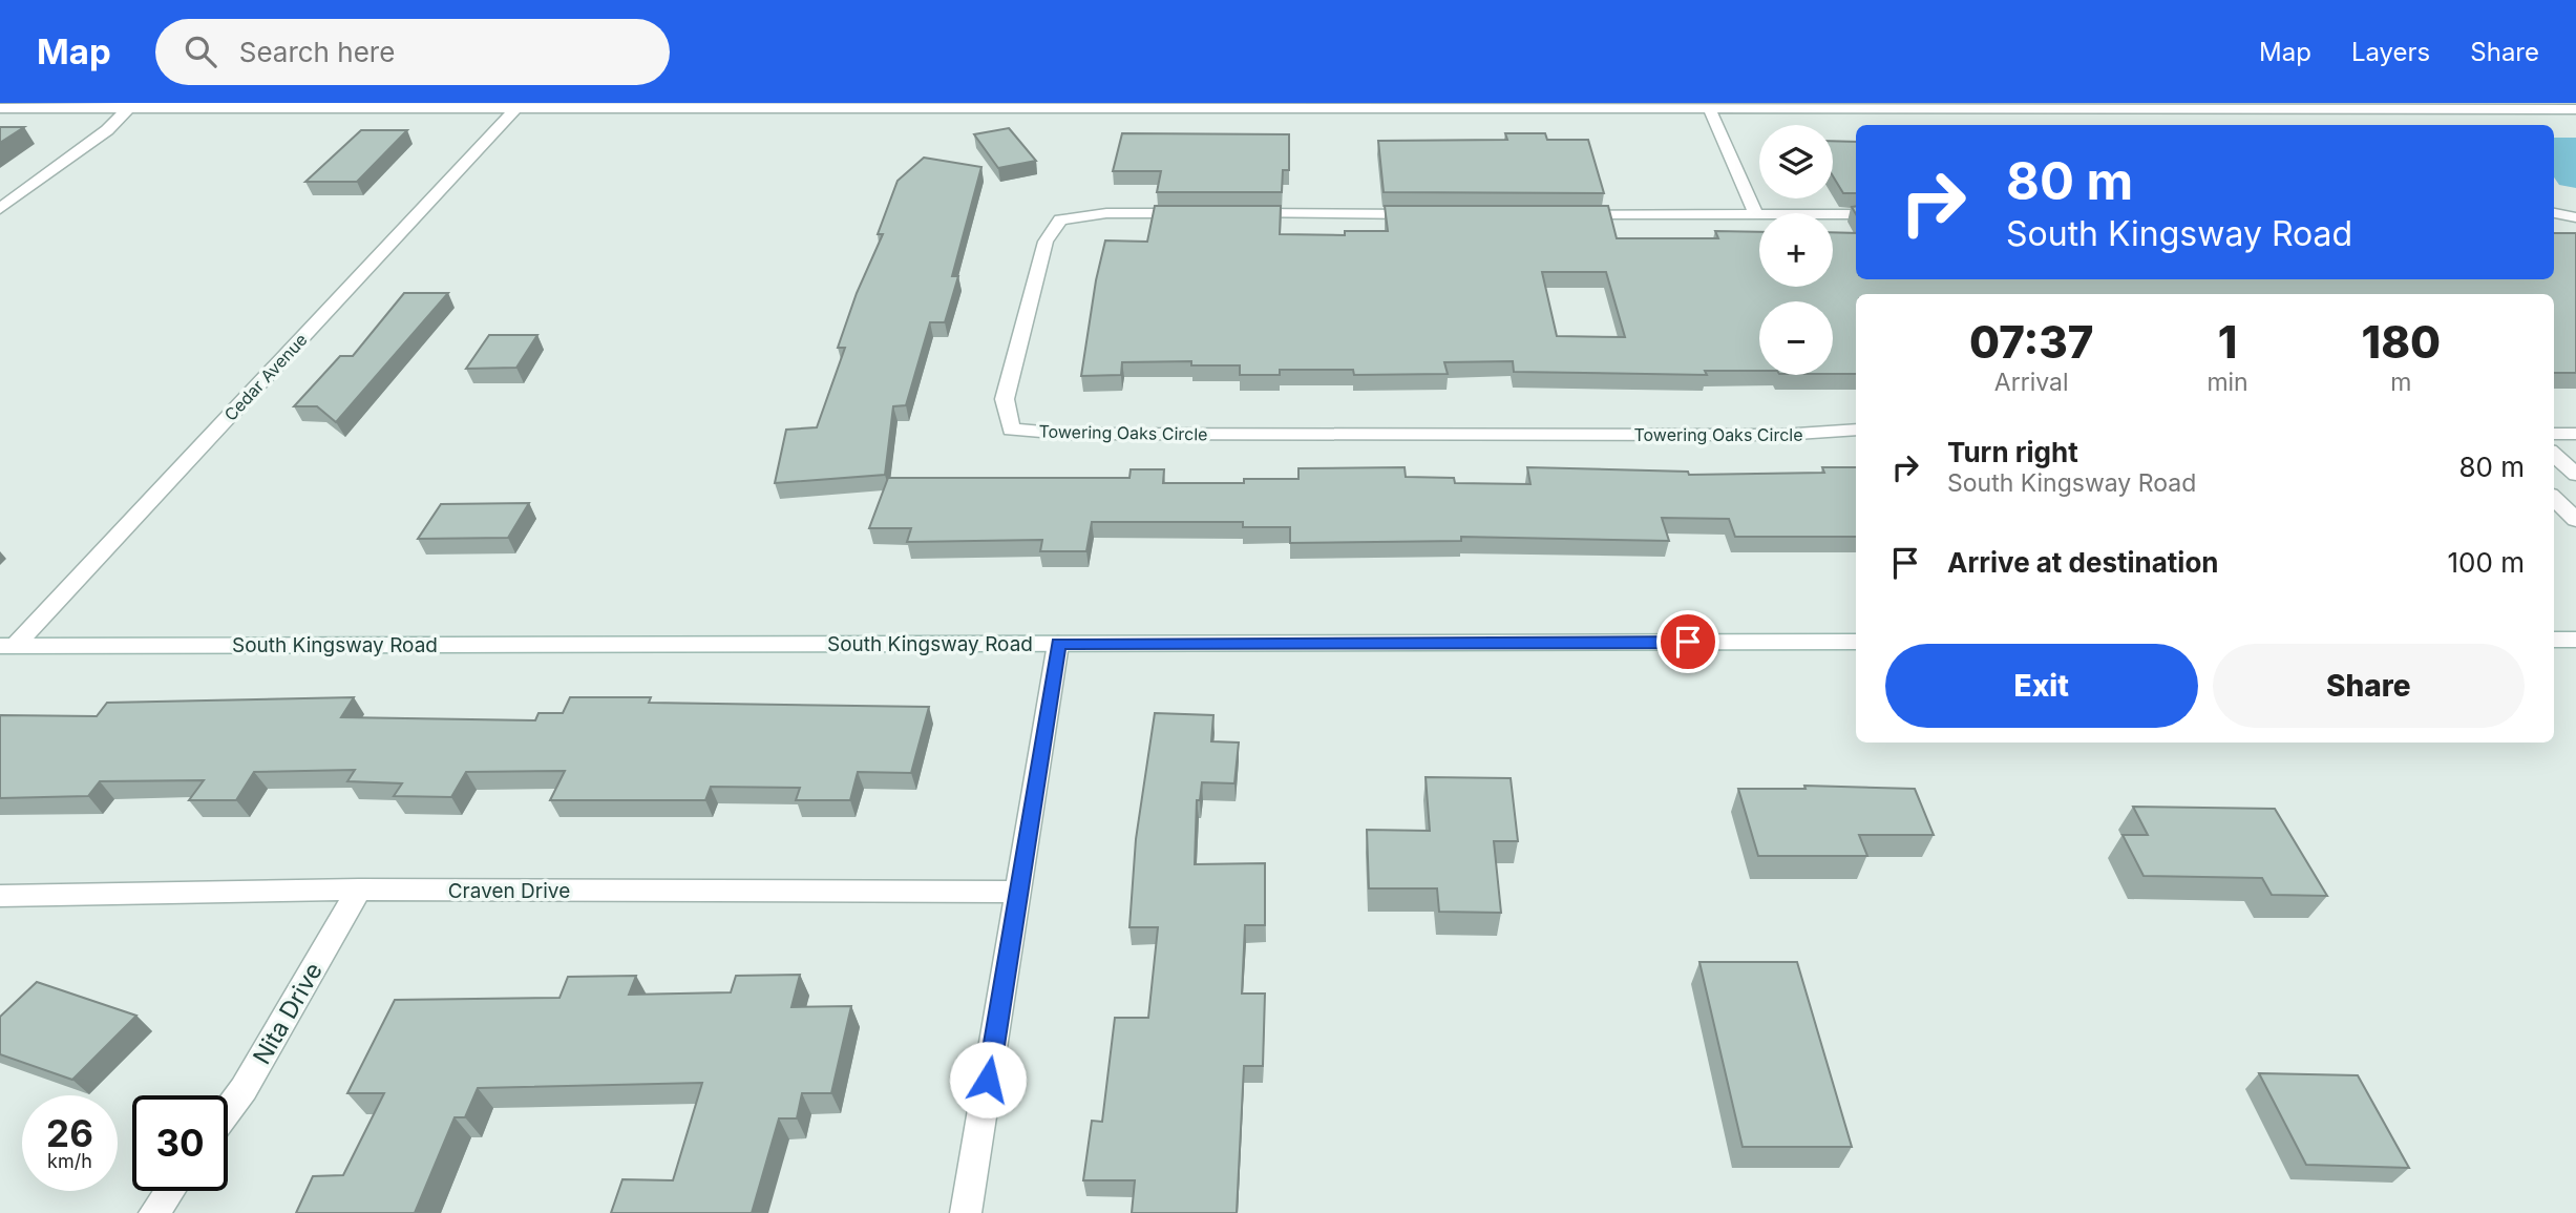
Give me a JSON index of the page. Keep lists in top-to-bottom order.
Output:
{
  "streets": {
    "street": [
      "Cedar Avenue",
      "Towering Oaks Circle",
      "South Kingsway Road",
      "Craven Drive",
      "Nita Drive"
    ]
  },
  "crossings": [
    ["Cedar Avenue", "South Kingsway Road"],
    ["Craven Drive", "Nita Drive"]
  ],
  "page": {
    "header": "Map",
    "search": "Search here",
    "nav": ["Map", "Layers", "Share"],
    "map_buttons": ["+", "−"],
    "turn": ["80 m", "South Kingsway Road"],
    "eta": [
      "07:37",
      "Arrival",
      "1",
      "min",
      "180",
      "m"
    ],
    "list": [
      {
        "name": "Turn right",
        "note": "South Kingsway Road",
        "value": "80 m"
      },
      {
        "name": "Arrive at destination",
        "value": "100 m"
      }
    ],
    "buttons": ["Exit", "Share"],
    "speed": "26 km/h",
    "limit": "30"
  }
}
